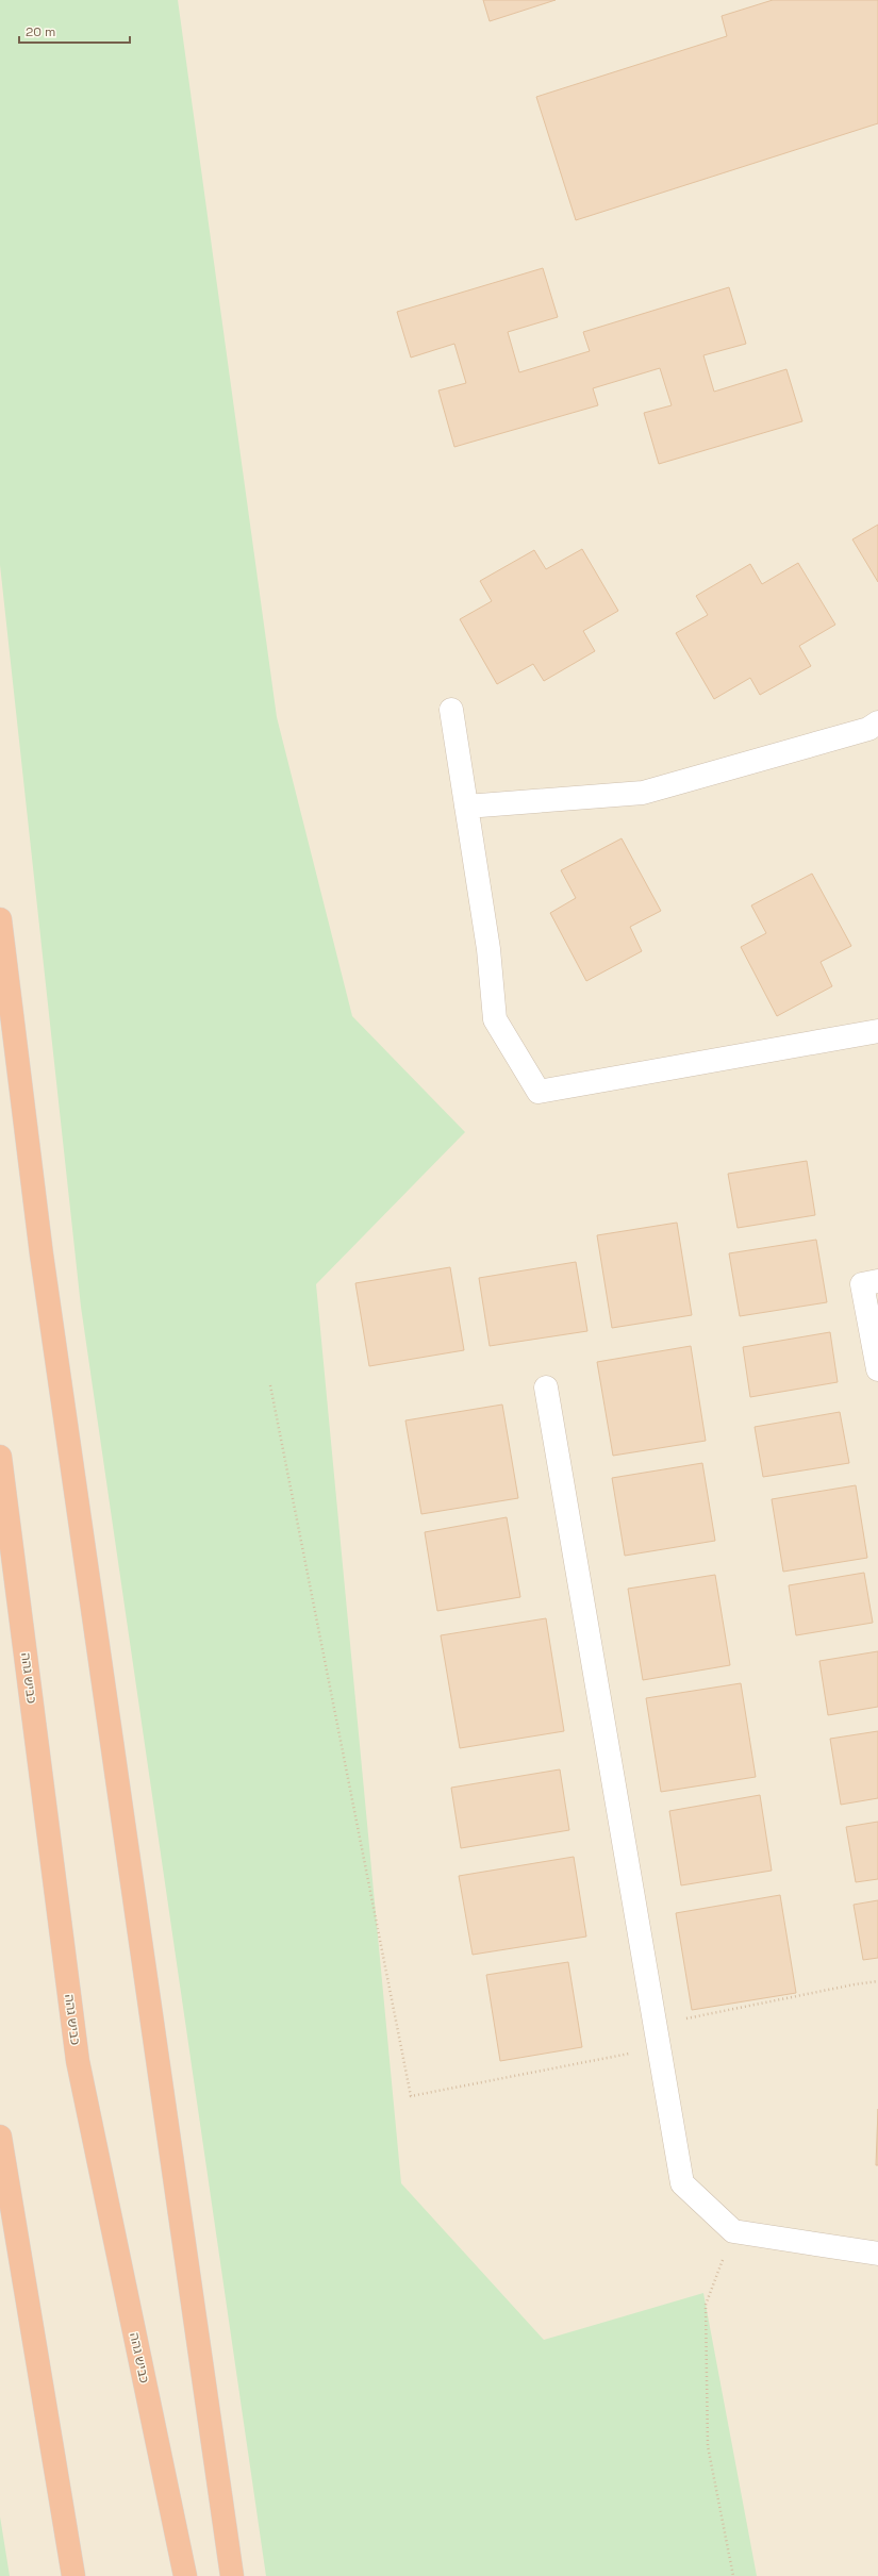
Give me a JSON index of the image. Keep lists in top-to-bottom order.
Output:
{
  "streets": {
    "highway": ["כביש גהה"]
  },
  "scale_bar": "20 m"
}
